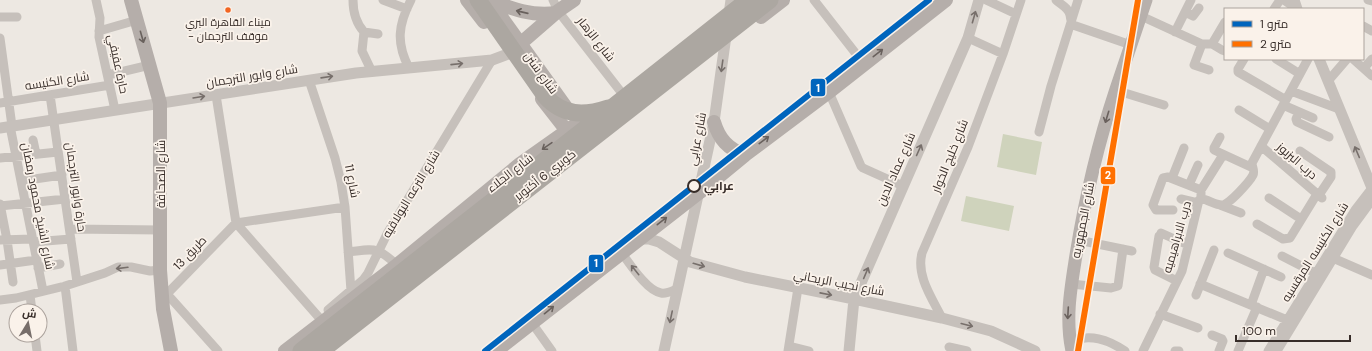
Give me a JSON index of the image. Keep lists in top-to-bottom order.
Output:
{
  "streets": {
    "highway": ["كوبري 6 أكتوبر"],
    "main road": [
      "شارع شنن",
      "شارع الجلاء",
      "شارع الصحافة",
      "شارع الجمهوريه"
    ],
    "street": [
      "شارع الزهار",
      "حارة عفيفي",
      "شارع وابور الترجمان",
      "شارع الكنيسه",
      "شارع عرابي",
      "شارع خليج الخوار",
      "درب البزبوز",
      "شارع عماد الدين",
      "شارع 11",
      "حارة وابور الترجمان",
      "شارع الترعه البولاقيه",
      "شارع الشيخ محمود رمضان",
      "درب الابراهيميه",
      "شارع الكنيسه المرقسيه",
      "طريق 13",
      "شارع نجيب الريحاني"
    ]
  },
  "crossings": [
    ["شارع الزهار", "شارع الجلاء"],
    ["شارع الزهار", "كوبري 6 أكتوبر"],
    ["حارة عفيفي", "شارع وابور الترجمان"],
    ["حارة عفيفي", "شارع الكنيسه"],
    ["شارع شنن", "شارع وابور الترجمان"],
    ["شارع شنن", "شارع الجلاء"],
    ["شارع وابور الترجمان", "شارع الصحافة"],
    ["شارع وابور الترجمان", "شارع 11"],
    ["شارع وابور الترجمان", "حارة وابور الترجمان"],
    ["شارع وابور الترجمان", "شارع الترعه البولاقيه"],
    ["شارع وابور الترجمان", "شارع الشيخ محمود رمضان"],
    ["شارع الكنيسه", "حارة وابور الترجمان"],
    ["شارع الكنيسه", "شارع الشيخ محمود رمضان"],
    ["شارع عرابي", "شارع الجلاء"],
    ["شارع عرابي", "شارع نجيب الريحاني"],
    ["شارع خليج الخوار", "شارع نجيب الريحاني"],
    ["شارع عماد الدين", "شارع نجيب الريحاني"],
    ["شارع الجلاء", "كوبري 6 أكتوبر"],
    ["شارع الجلاء", "شارع الترعه البولاقيه"],
    ["شارع الصحافة", "طريق 13"],
    ["شارع 11", "شارع الترعه البولاقيه"]
  ],
  "one_way": [
    "شارع وابور الترجمان",
    "شارع عرابي",
    "شارع عماد الدين",
    "شارع الجمهوريه",
    "شارع نجيب الريحاني"
  ],
  "places": ["ميناء القاهرة البري - موقف الترجمان", "عرابي"],
  "lines": ["metro line 1", "metro line 2"],
  "legend": ["مترو 1", "مترو 2"],
  "scale_bar": "100 m",
  "north": "top"
}
